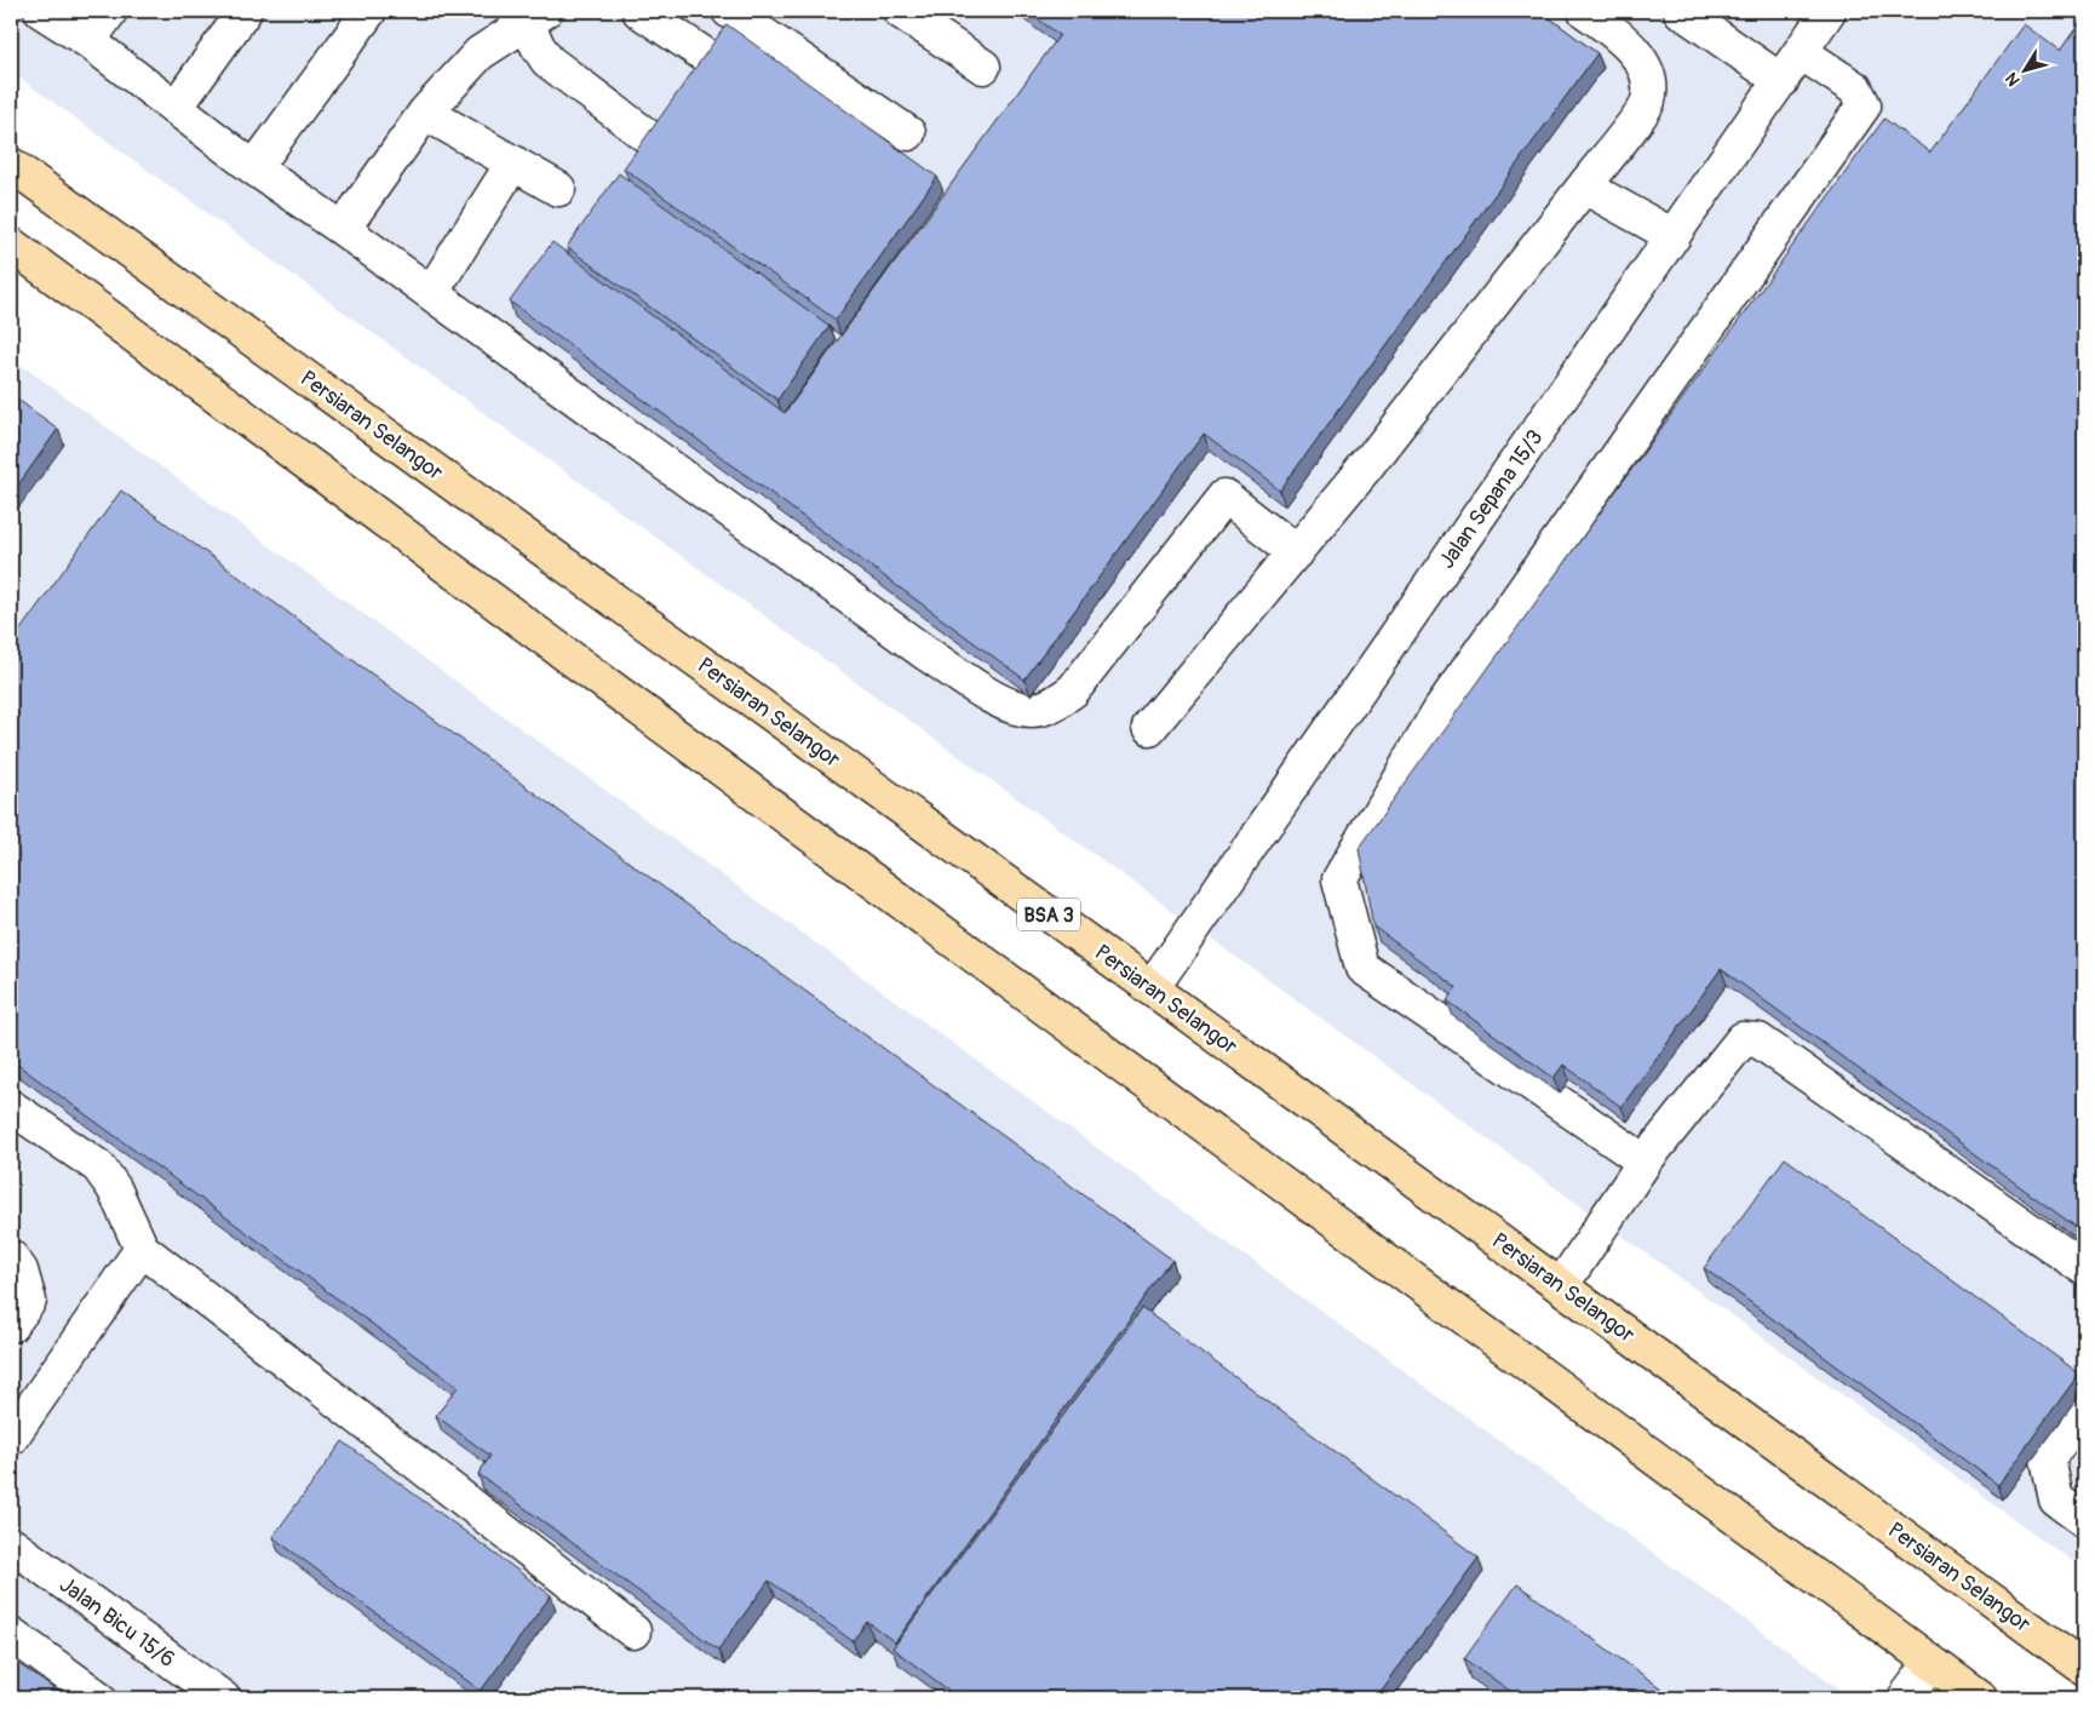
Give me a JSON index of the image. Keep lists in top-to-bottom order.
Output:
{
  "streets": {
    "main road": ["Persiaran Selangor", "BSA 3"],
    "street": ["Jalan Sepana 15/3", "Jalan Bicu 15/6"]
  },
  "crossings": [
    ["Persiaran Selangor", "Jalan Sepana 15/3"]
  ],
  "north": "bottom left"
}
